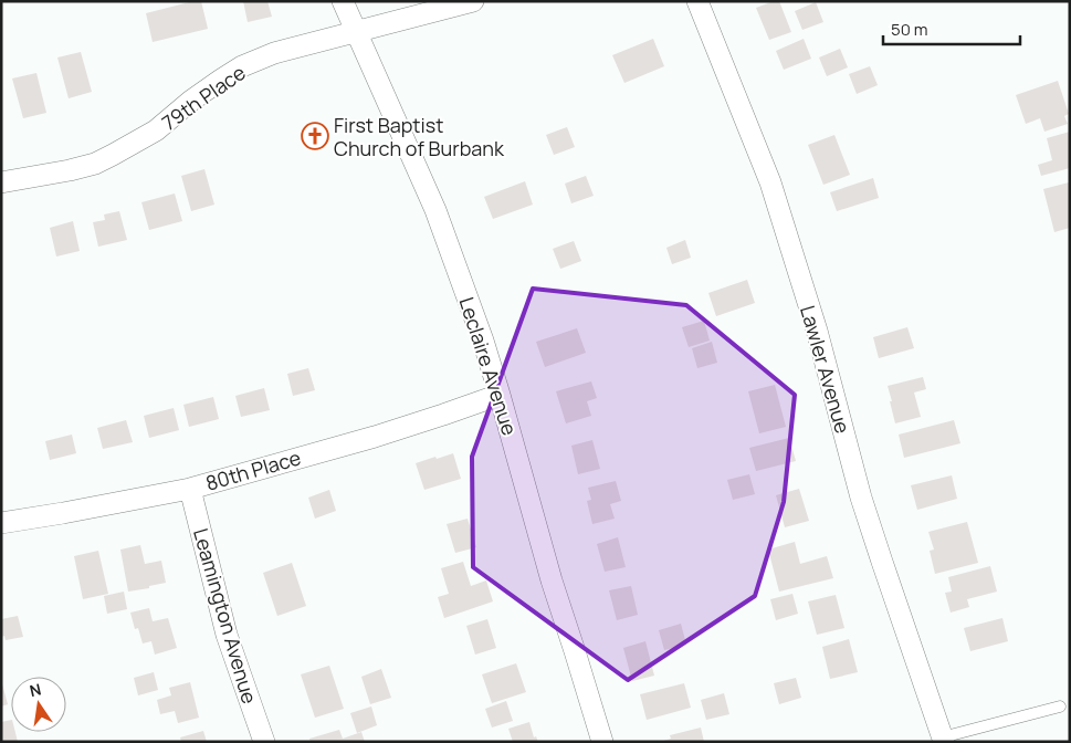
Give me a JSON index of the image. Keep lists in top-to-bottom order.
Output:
{
  "streets": {
    "street": [
      "79th Place",
      "Leclaire Avenue",
      "Lawler Avenue",
      "80th Place",
      "Leamington Avenue"
    ]
  },
  "crossings": [
    ["79th Place", "Leclaire Avenue"],
    ["Leclaire Avenue", "80th Place"],
    ["80th Place", "Leamington Avenue"]
  ],
  "places": {
    "church": ["First Baptist Church of Burbank"]
  },
  "scale_bar": "50 m",
  "north": "top"
}
